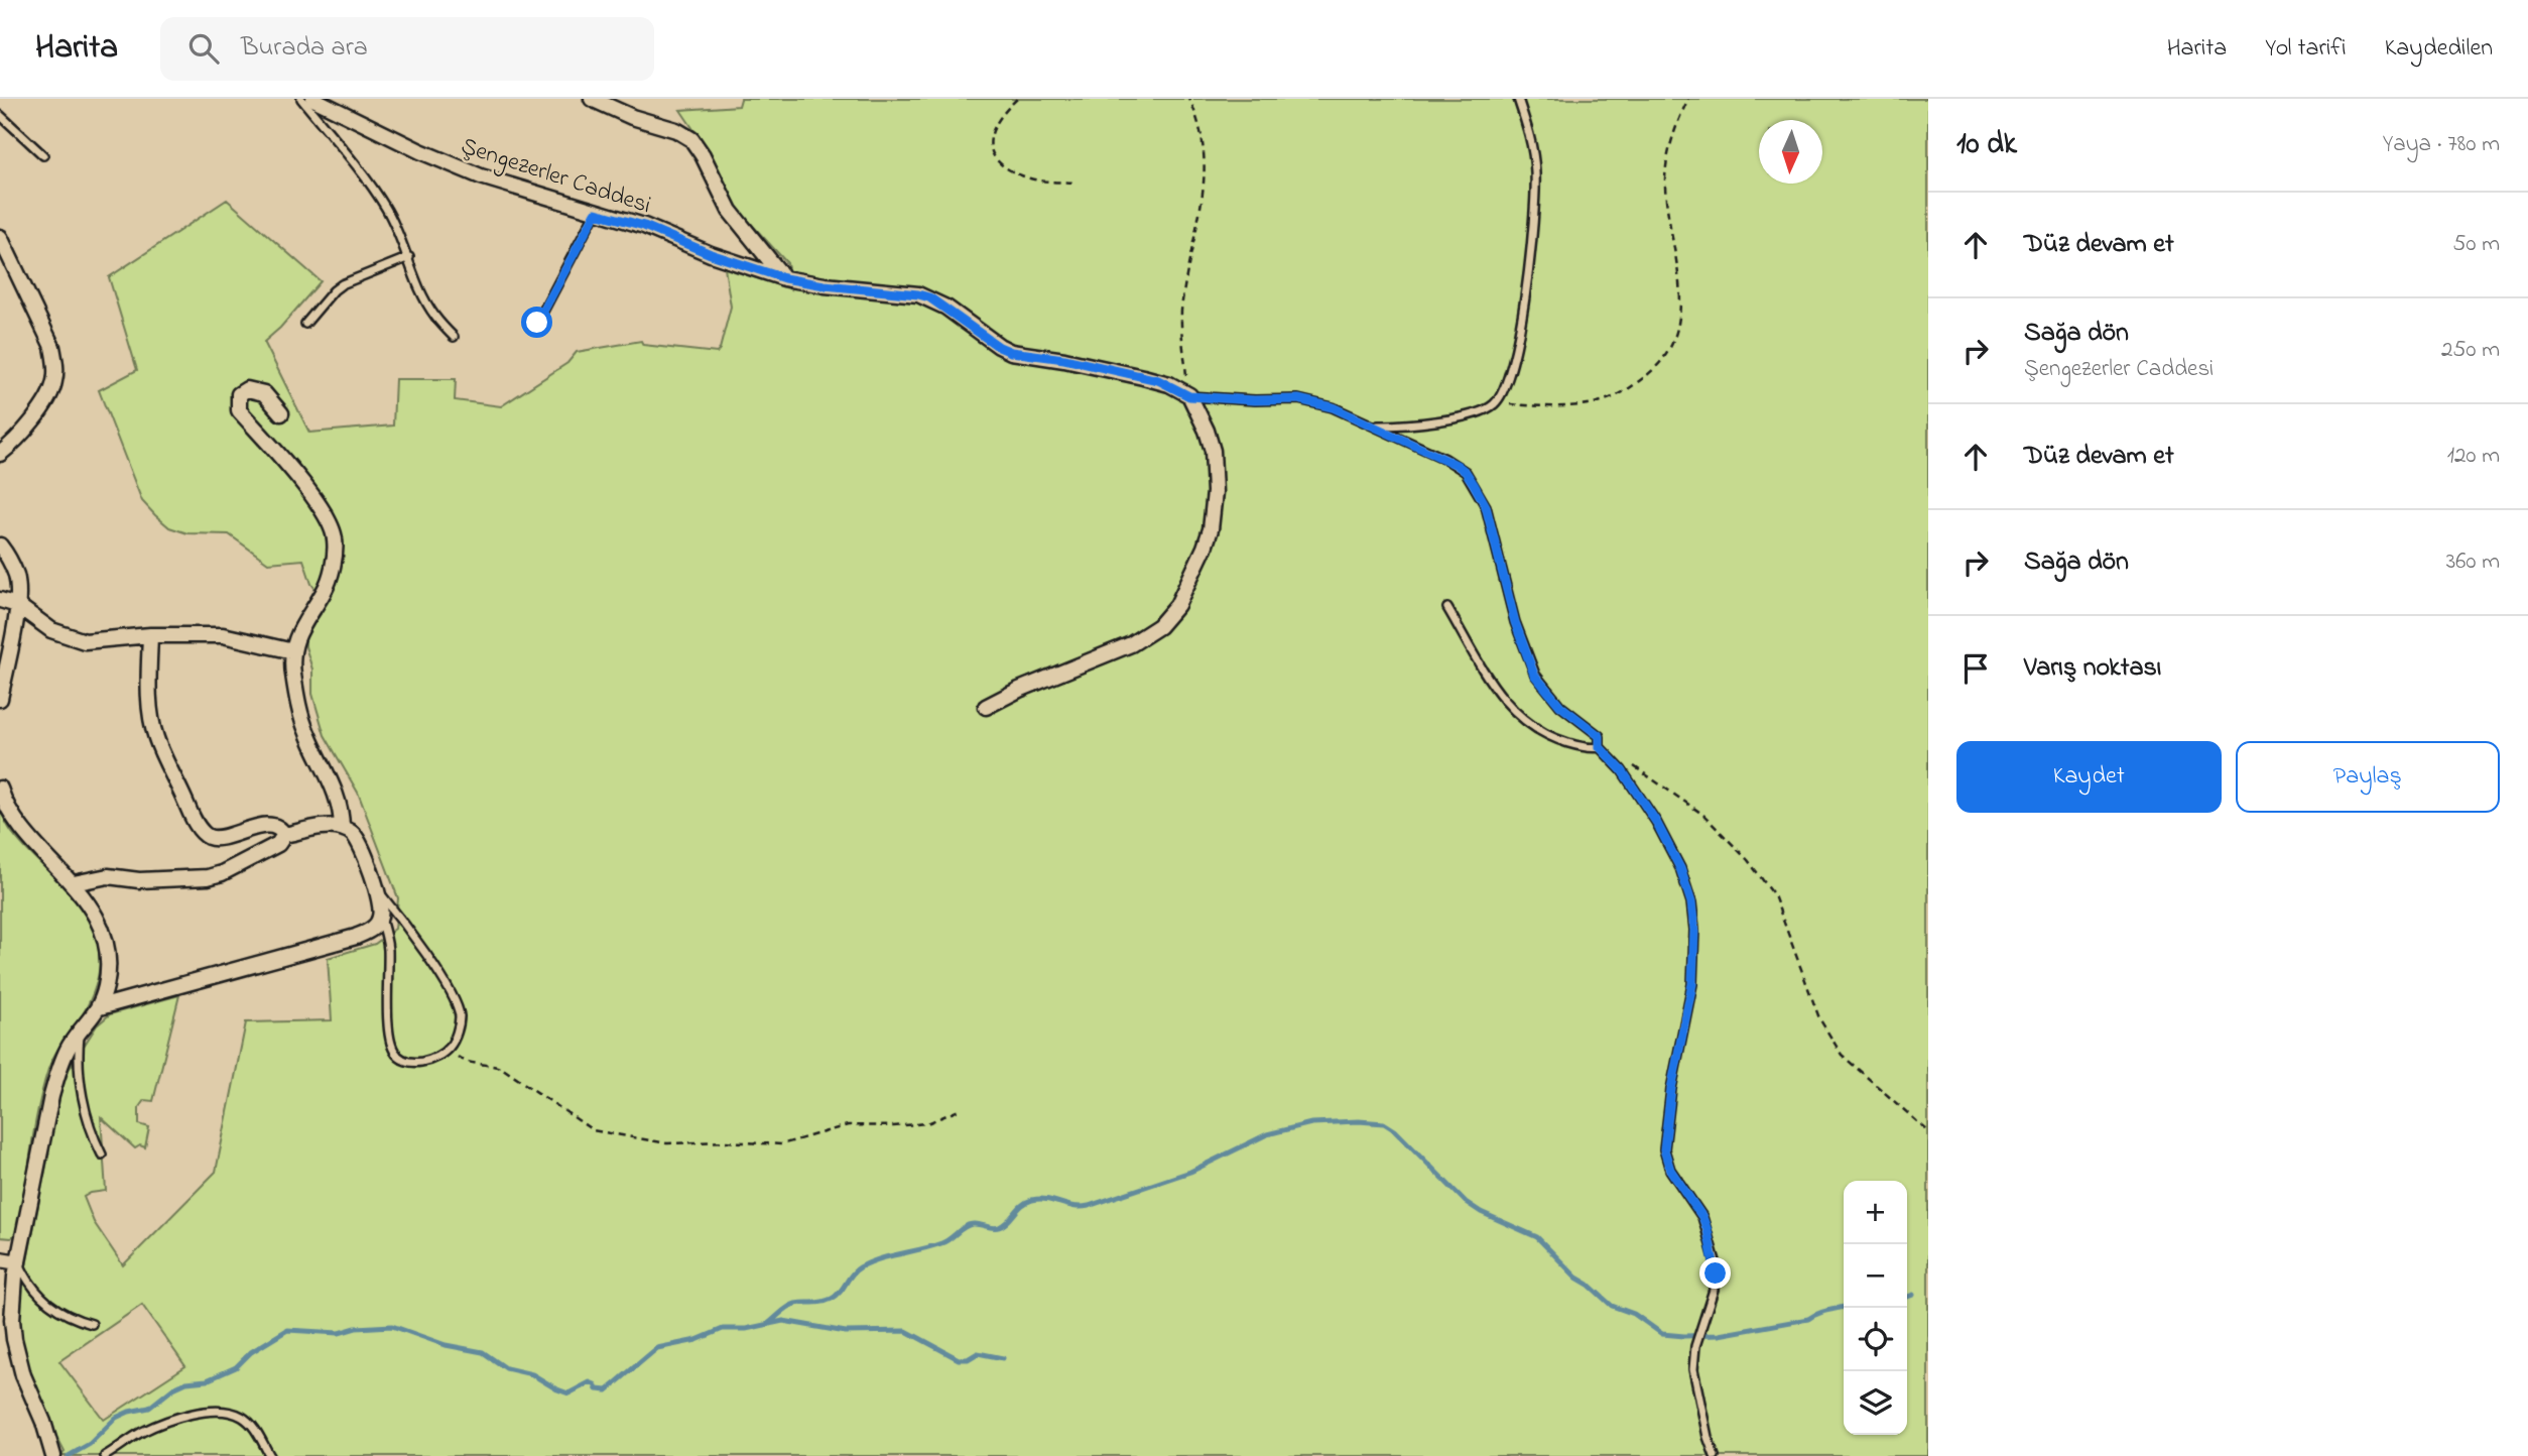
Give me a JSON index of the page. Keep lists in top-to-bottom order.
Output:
{
  "streets": {
    "street": ["Şengezerler Caddesi"]
  },
  "north": "bottom",
  "page": {
    "header": "Harita",
    "search": "Burada ara",
    "nav": ["Harita", "Yol tarifi", "Kaydedilen"],
    "heading": ["10 dk", "Yaya · 780 m"],
    "list": [
      ["Düz devam et", "50 m"],
      ["Sağa dön", "Şengezerler Caddesi", "250 m"],
      ["Düz devam et", "120 m"],
      ["Sağa dön", "360 m"],
      "Varış noktası"
    ],
    "buttons": ["Kaydet", "Paylaş"],
    "map_buttons": ["+", "−"]
  }
}
